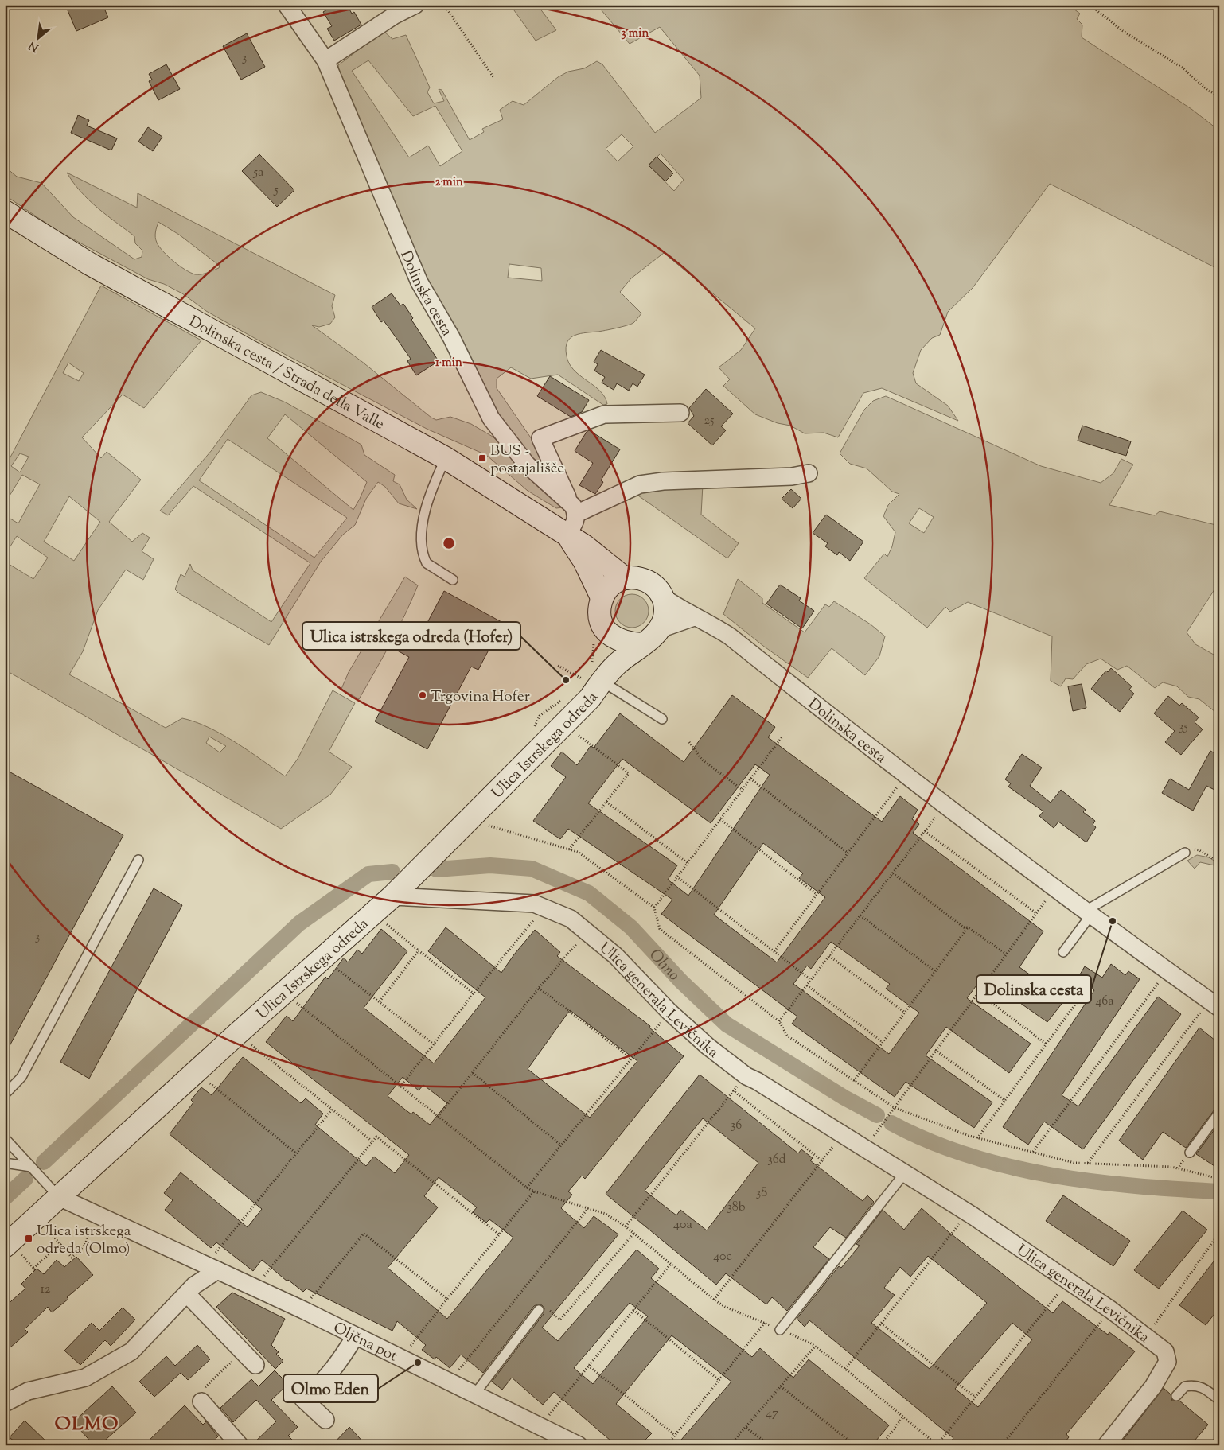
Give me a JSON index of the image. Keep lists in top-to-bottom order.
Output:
{
  "streets": {
    "street": [
      "Dolinska cesta",
      "Dolinska cesta / Strada della Valle",
      "Ulica Istrskega odreda",
      "Ulica generala Levičnika",
      "Oljčna pot"
    ]
  },
  "crossings": [
    ["Dolinska cesta / Strada della Valle", "Ulica Istrskega odreda"],
    ["Ulica Istrskega odreda", "Ulica generala Levičnika"],
    ["Ulica Istrskega odreda", "Oljčna pot"]
  ],
  "districts": ["OLMO"],
  "water": ["Olmo"],
  "places": {
    "transit": ["BUS - postajališče", "Ulica istrskega odreda (Olmo)"],
    "other": [
      "Ulica istrskega odreda (Hofer)",
      "Trgovina Hofer",
      "Dolinska cesta",
      "Olmo Eden"
    ]
  },
  "house_numbers": [
    "3",
    "5a",
    "5",
    "25",
    "35",
    "3",
    "46a",
    "36",
    "36d",
    "38",
    "38b",
    "40a",
    "40c",
    "12",
    "47"
  ],
  "north": "bottom left",
  "rings": ["3 min", "2 min", "1 min"]
}
